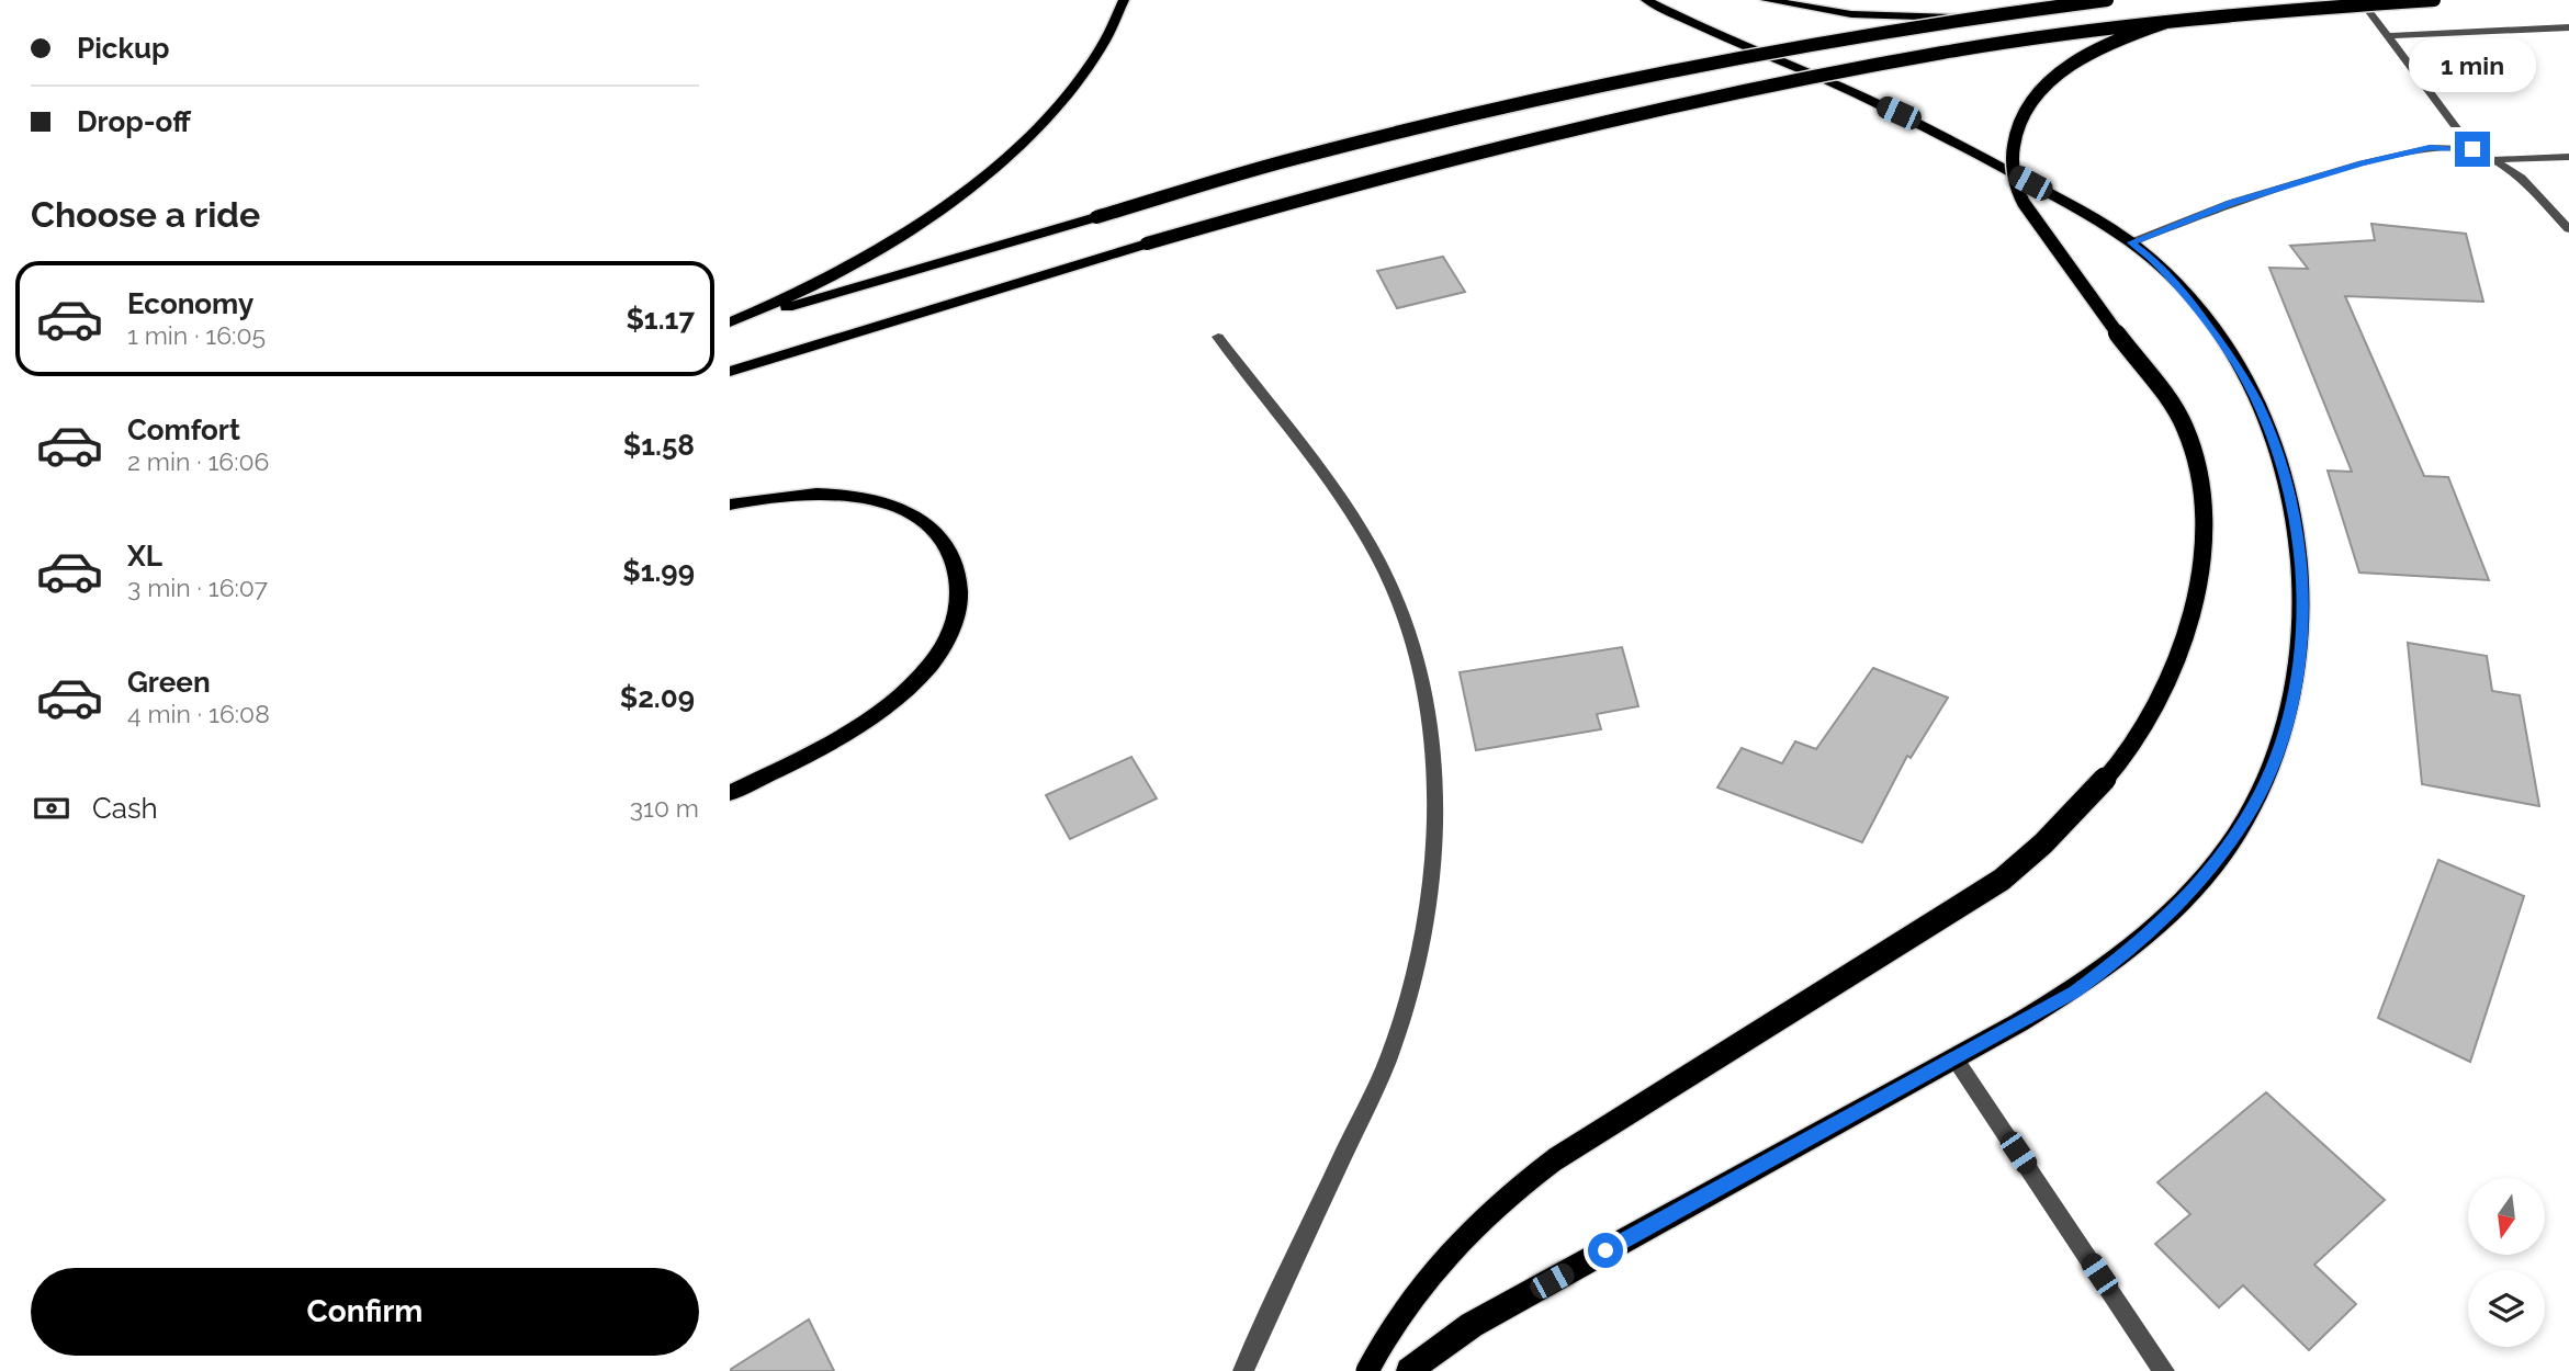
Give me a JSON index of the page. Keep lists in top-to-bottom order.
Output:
{
  "north": "bottom",
  "page": {
    "banner": ["Pickup", "Drop-off"],
    "bubble": "1 min",
    "heading": "Choose a ride",
    "list": [
      {
        "name": "Economy",
        "note": "1 min · 16:05",
        "value": "$1.17"
      },
      {
        "name": "Comfort",
        "note": "2 min · 16:06",
        "value": "$1.58"
      },
      {
        "name": "XL",
        "note": "3 min · 16:07",
        "value": "$1.99"
      },
      {
        "name": "Green",
        "note": "4 min · 16:08",
        "value": "$2.09"
      }
    ],
    "pay": ["Cash", "310 m"],
    "buttons": "Confirm"
  }
}
